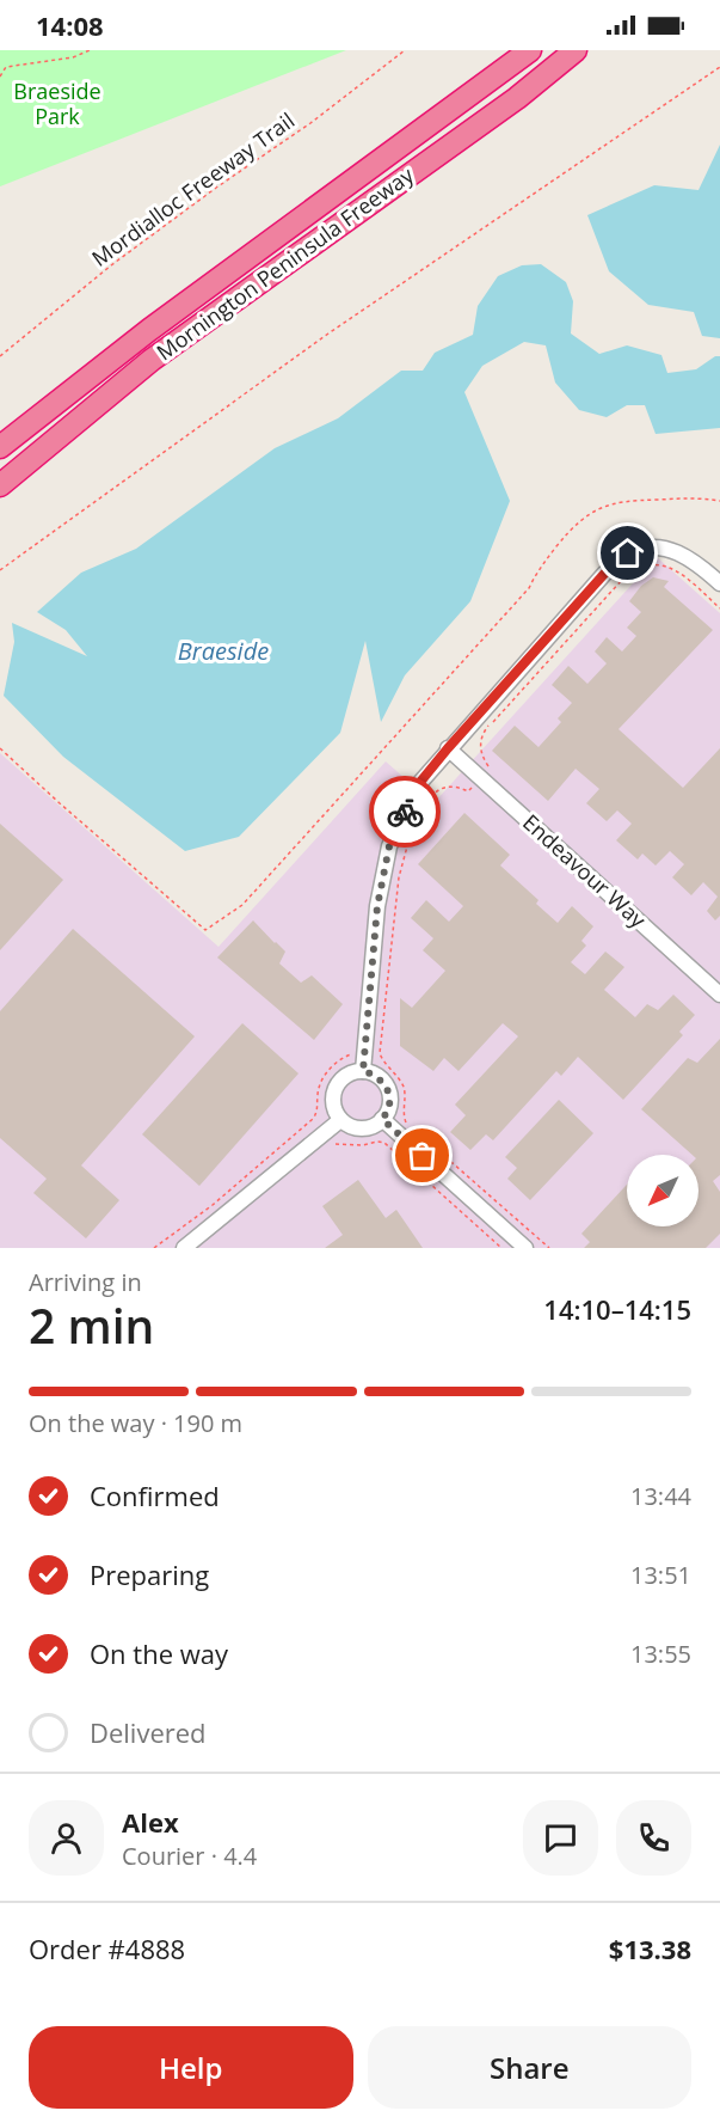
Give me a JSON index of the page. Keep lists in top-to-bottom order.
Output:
{
  "streets": {
    "highway": ["Mornington Peninsula Freeway"],
    "street": ["Endeavour Way"],
    "path": ["Mordialloc Freeway Trail"]
  },
  "water": ["Braeside"],
  "parks": ["Braeside Park"],
  "north": "bottom left",
  "page": {
    "status": "14:08",
    "heading": ["2 min", "Arriving in", "14:10–14:15"],
    "panel": [
      "Alex",
      "Courier · 4.4",
      "Order #4888",
      "$13.38"
    ],
    "bar": "On the way · 190 m",
    "list": [
      ["Confirmed", "13:44"],
      ["Preparing", "13:51"],
      ["On the way", "13:55"],
      "Delivered"
    ],
    "buttons": ["Help", "Share"]
  }
}
